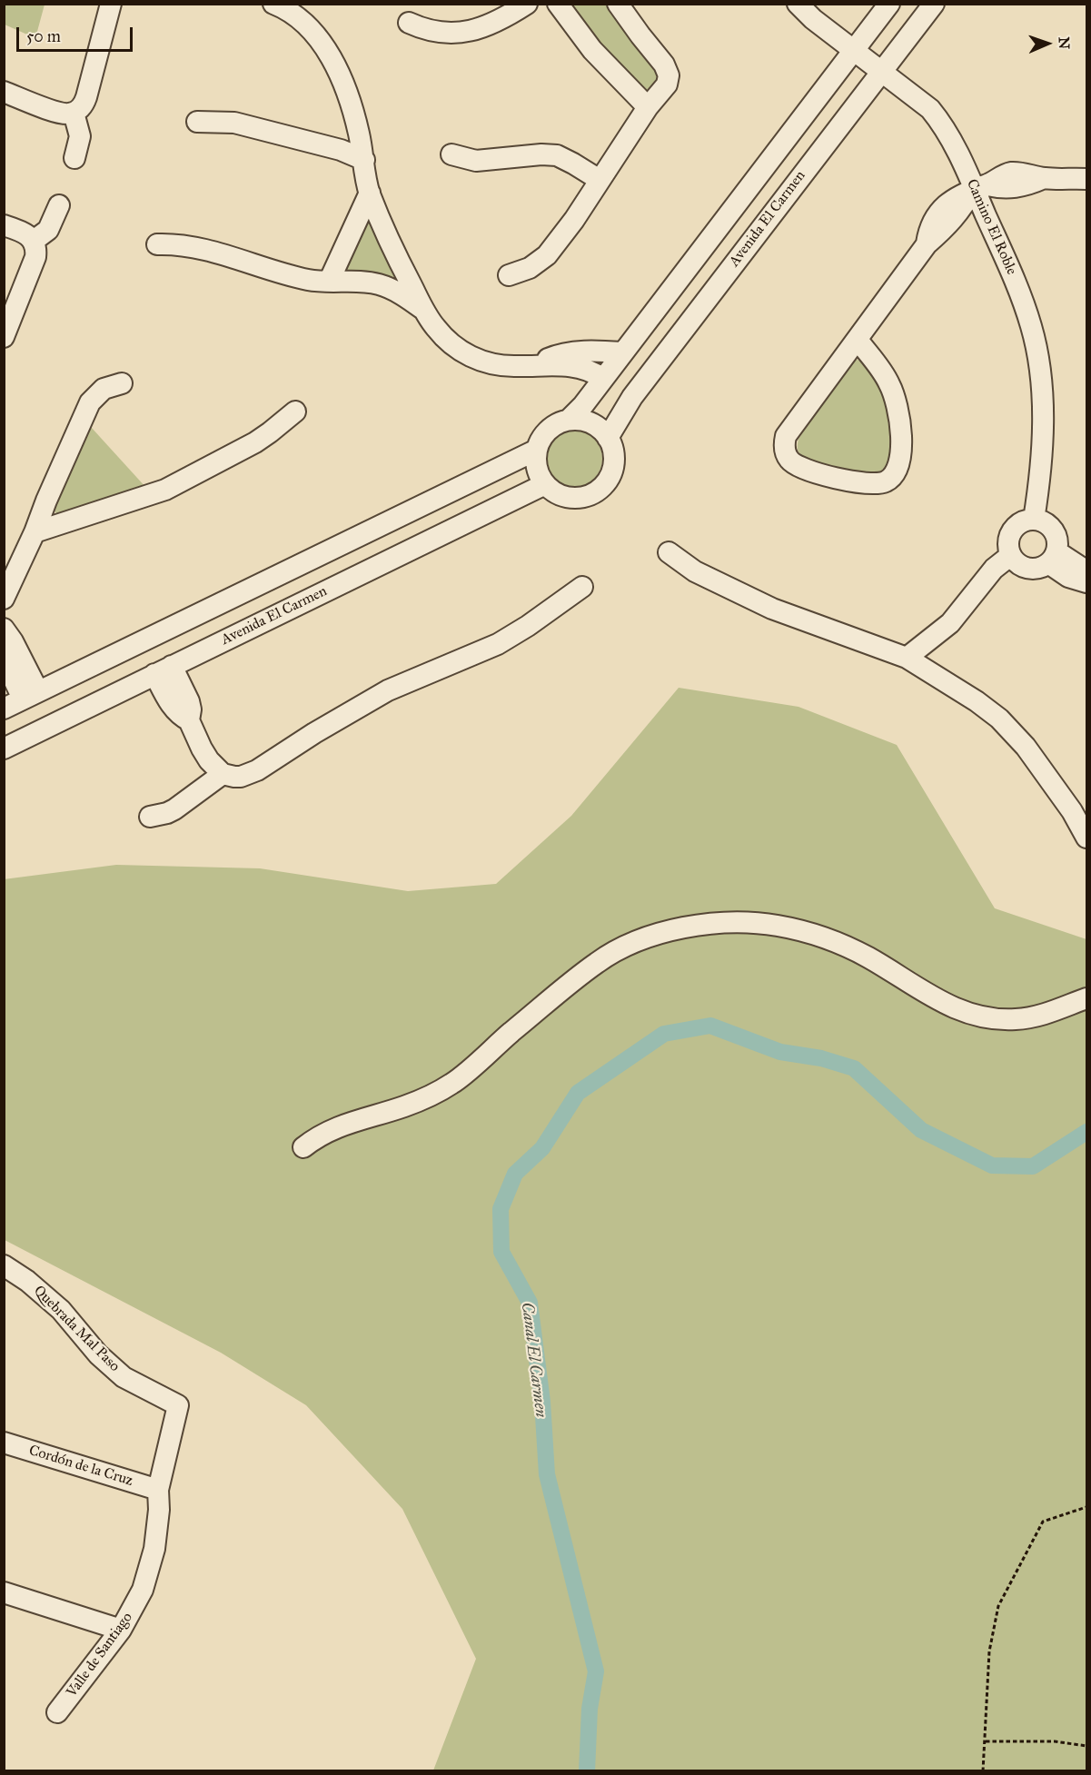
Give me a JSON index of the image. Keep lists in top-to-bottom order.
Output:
{
  "streets": {
    "street": [
      "Avenida El Carmen",
      "Camino El Roble",
      "Quebrada Mal Paso",
      "Cordón de la Cruz",
      "Valle de Santiago"
    ]
  },
  "crossings": [
    ["Avenida El Carmen", "Camino El Roble"],
    ["Quebrada Mal Paso", "Valle de Santiago"],
    ["Cordón de la Cruz", "Valle de Santiago"]
  ],
  "water": ["Canal El Carmen"],
  "scale_bar": "50 m",
  "north": "right"
}
